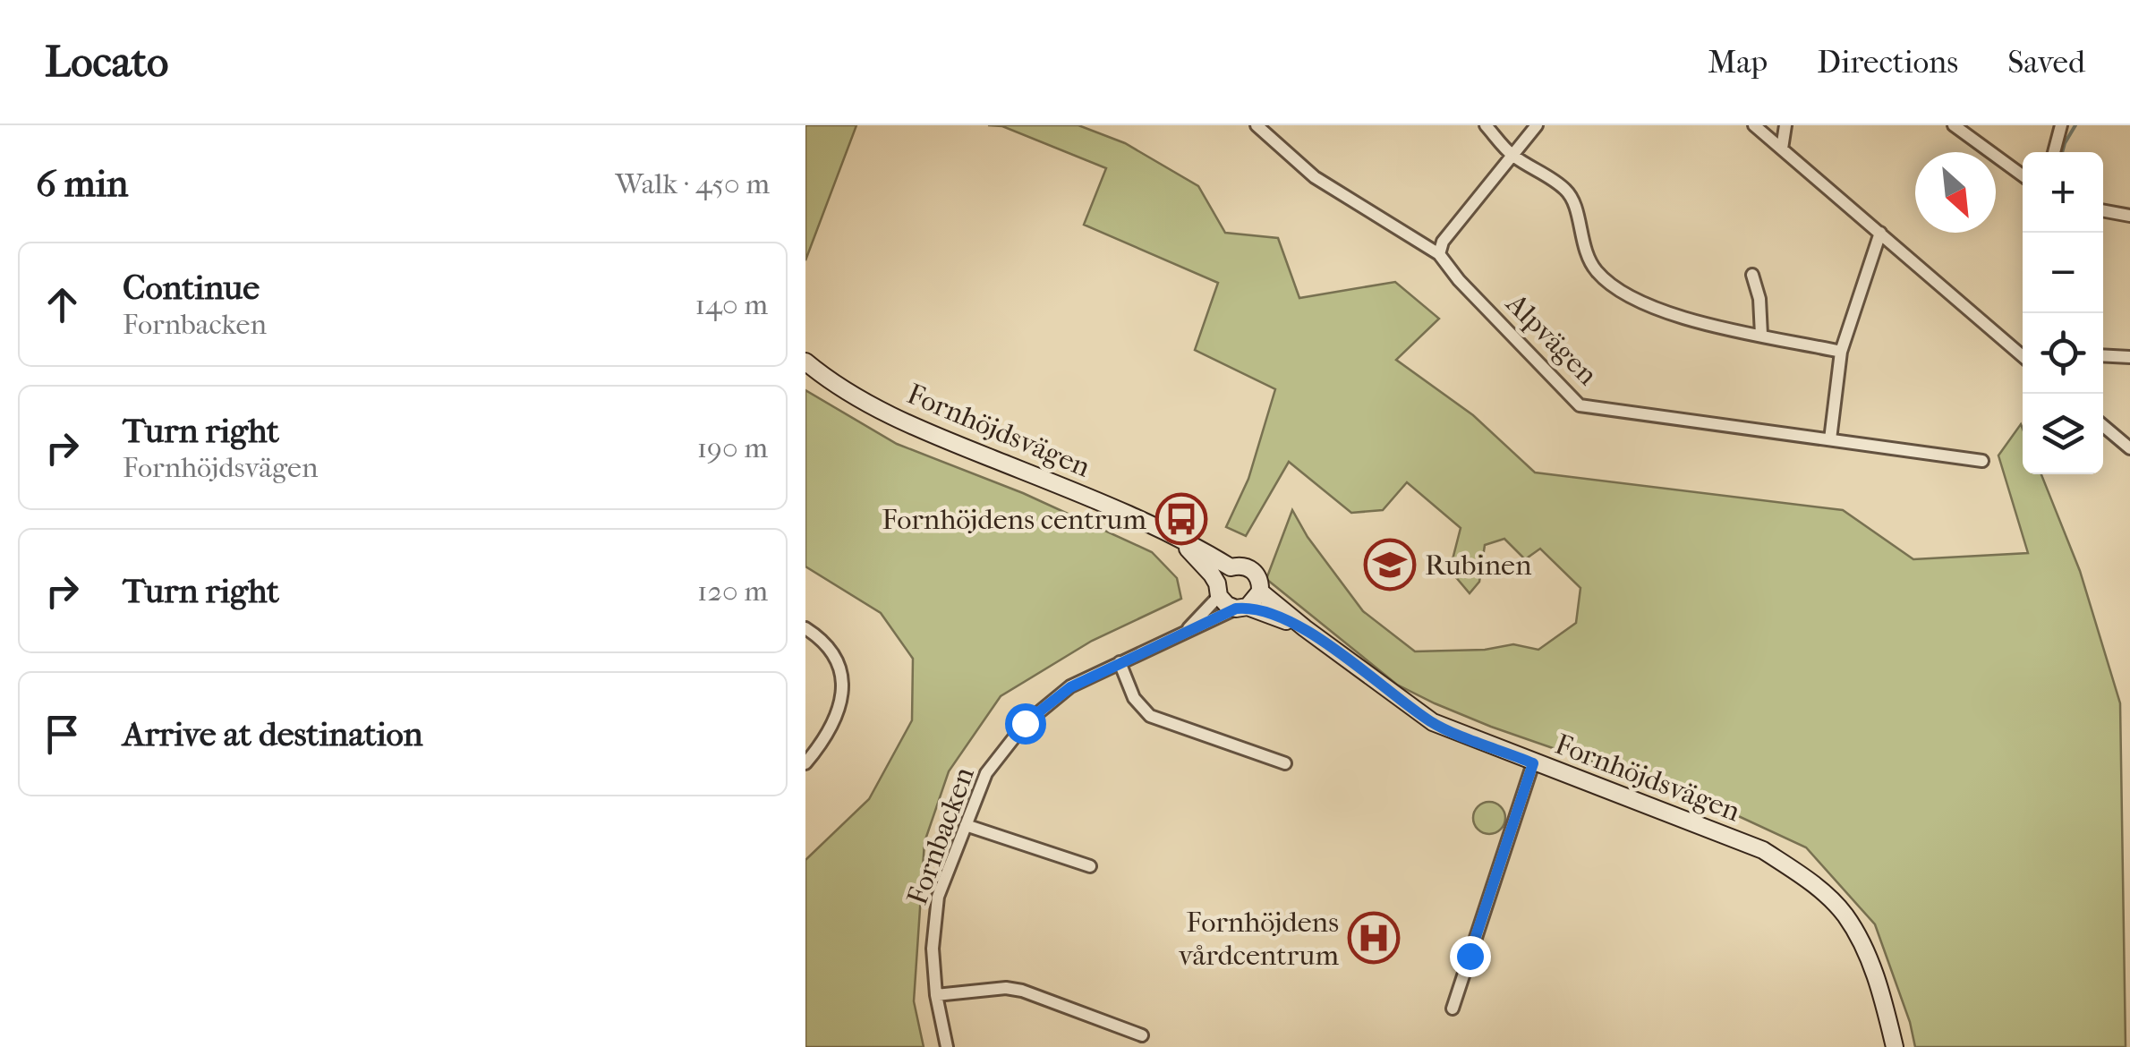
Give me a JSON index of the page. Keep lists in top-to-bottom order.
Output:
{
  "streets": {
    "street": ["Alpvägen", "Fornhöjdsvägen", "Fornbacken"]
  },
  "crossings": [
    ["Fornhöjdsvägen", "Fornbacken"]
  ],
  "places": {
    "bus stop": ["Fornhöjdens centrum"],
    "school or university": ["Rubinen"],
    "hospital": ["Fornhöjdens vårdcentrum"]
  },
  "north": "bottom right",
  "page": {
    "header": "Locato",
    "nav": ["Map", "Directions", "Saved"],
    "heading": ["6 min", "Walk · 450 m"],
    "map_buttons": ["+", "−"],
    "list": [
      ["Continue", "Fornbacken", "140 m"],
      ["Turn right", "Fornhöjdsvägen", "190 m"],
      ["Turn right", "120 m"],
      "Arrive at destination"
    ]
  }
}
